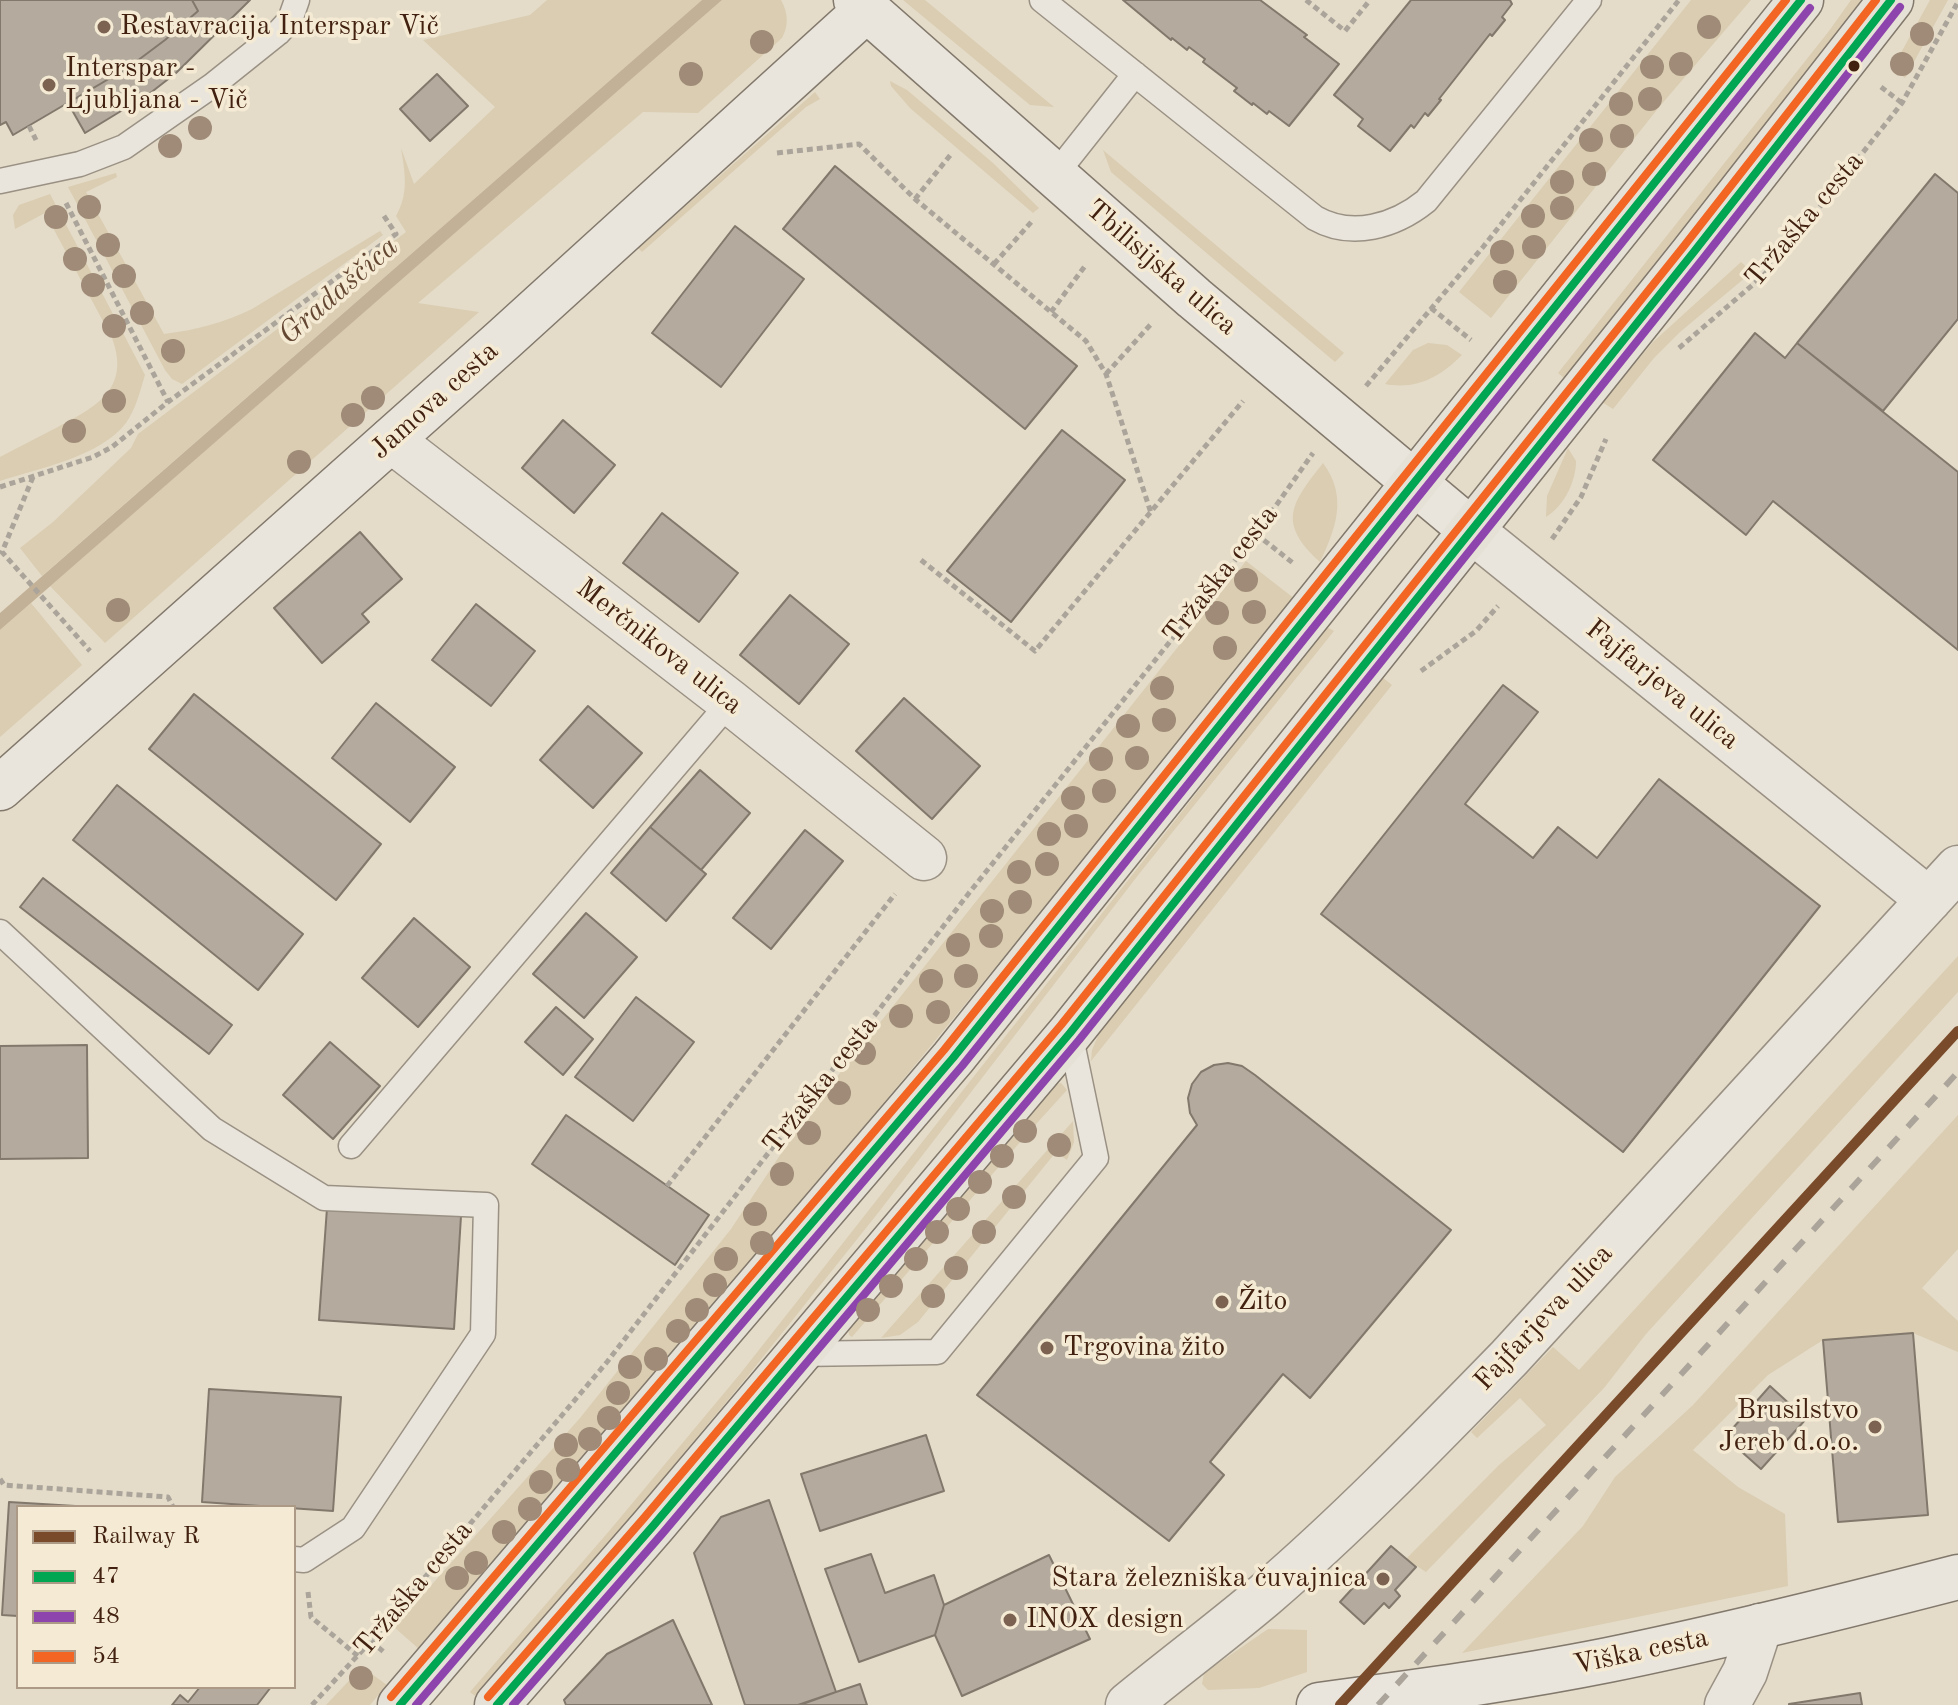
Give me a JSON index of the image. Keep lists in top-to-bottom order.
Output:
{
  "streets": {
    "street": [
      "Tbilisijska ulica",
      "Jamova cesta",
      "Merčnikova ulica",
      "Fajfarjeva ulica",
      "Viška cesta"
    ],
    "path": ["Tržaška cesta"]
  },
  "crossings": [
    ["Tbilisijska ulica", "Jamova cesta"],
    ["Tbilisijska ulica", "Fajfarjeva ulica"],
    ["Jamova cesta", "Merčnikova ulica"]
  ],
  "water": ["Gradaščica"],
  "places": [
    "Restavracija Interspar Vič",
    "Interspar - Ljubljana - Vič",
    "Žito",
    "Trgovina žito",
    "Brusilstvo Jereb d.o.o.",
    "Stara železniška čuvajnica",
    "INOX design"
  ],
  "lines": [
    "transit line 47",
    "transit line 54",
    "transit line 48",
    "rail line R"
  ],
  "legend": [
    "Railway R",
    "47",
    "48",
    "54"
  ]
}
